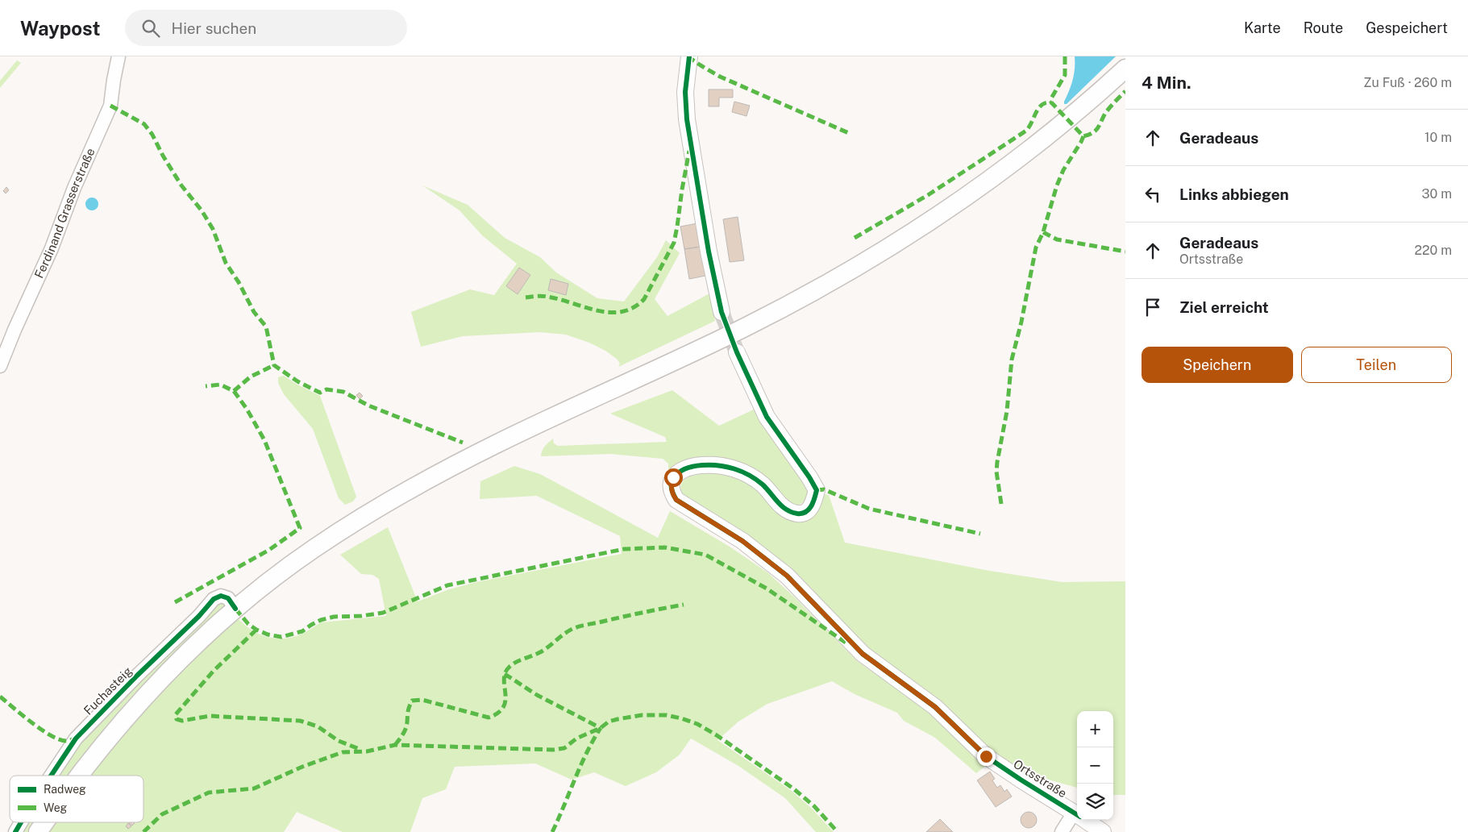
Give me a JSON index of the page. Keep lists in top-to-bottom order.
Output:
{
  "streets": {
    "street": ["Ferdinand Grasserstraße", "Fuchasteig", "Ortsstraße"]
  },
  "legend": ["Radweg", "Weg"],
  "page": {
    "header": "Waypost",
    "search": "Hier suchen",
    "nav": ["Karte", "Route", "Gespeichert"],
    "heading": ["4 Min.", "Zu Fuß · 260 m"],
    "list": [
      ["Geradeaus", "10 m"],
      ["Links abbiegen", "30 m"],
      ["Geradeaus", "Ortsstraße", "220 m"],
      "Ziel erreicht"
    ],
    "buttons": ["Speichern", "Teilen"],
    "map_buttons": ["+", "−"]
  }
}
